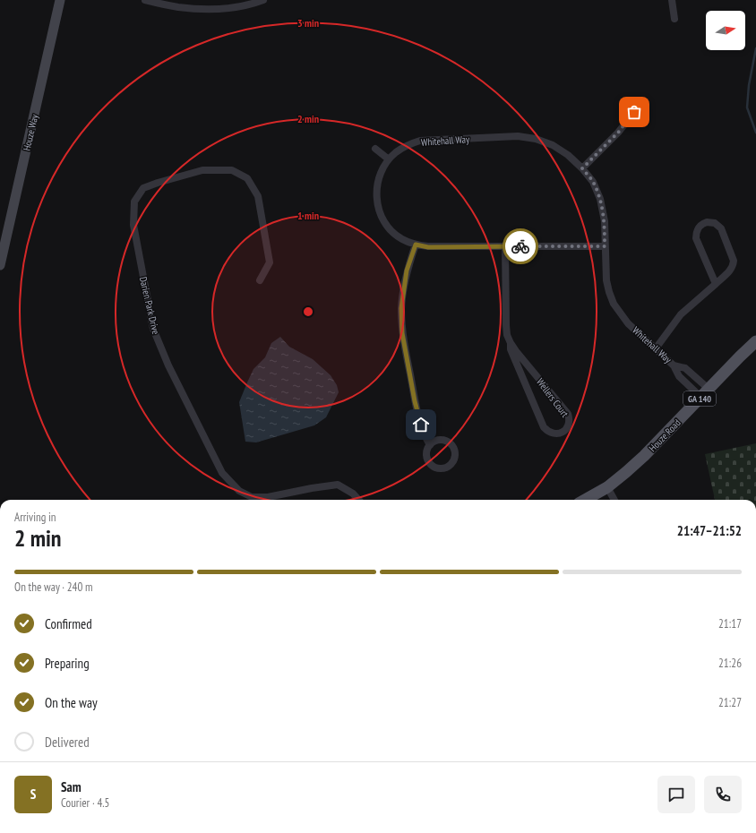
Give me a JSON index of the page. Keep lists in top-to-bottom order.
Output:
{
  "streets": {
    "main road": ["GA 140", "Houze Road"],
    "street": [
      "Houze Way",
      "Whitehall Way",
      "Darien Park Drive",
      "Wellers Court"
    ]
  },
  "crossings": [
    ["Whitehall Way", "Wellers Court"]
  ],
  "north": "right",
  "page": {
    "heading": ["2 min", "Arriving in", "21:47–21:52"],
    "panel": ["Sam", "Courier · 4.5"],
    "bar": "On the way · 240 m",
    "list": [
      ["Confirmed", "21:17"],
      ["Preparing", "21:26"],
      ["On the way", "21:27"],
      "Delivered"
    ],
    "round": "S"
  },
  "rings": ["3 min", "2 min", "1 min"]
}
